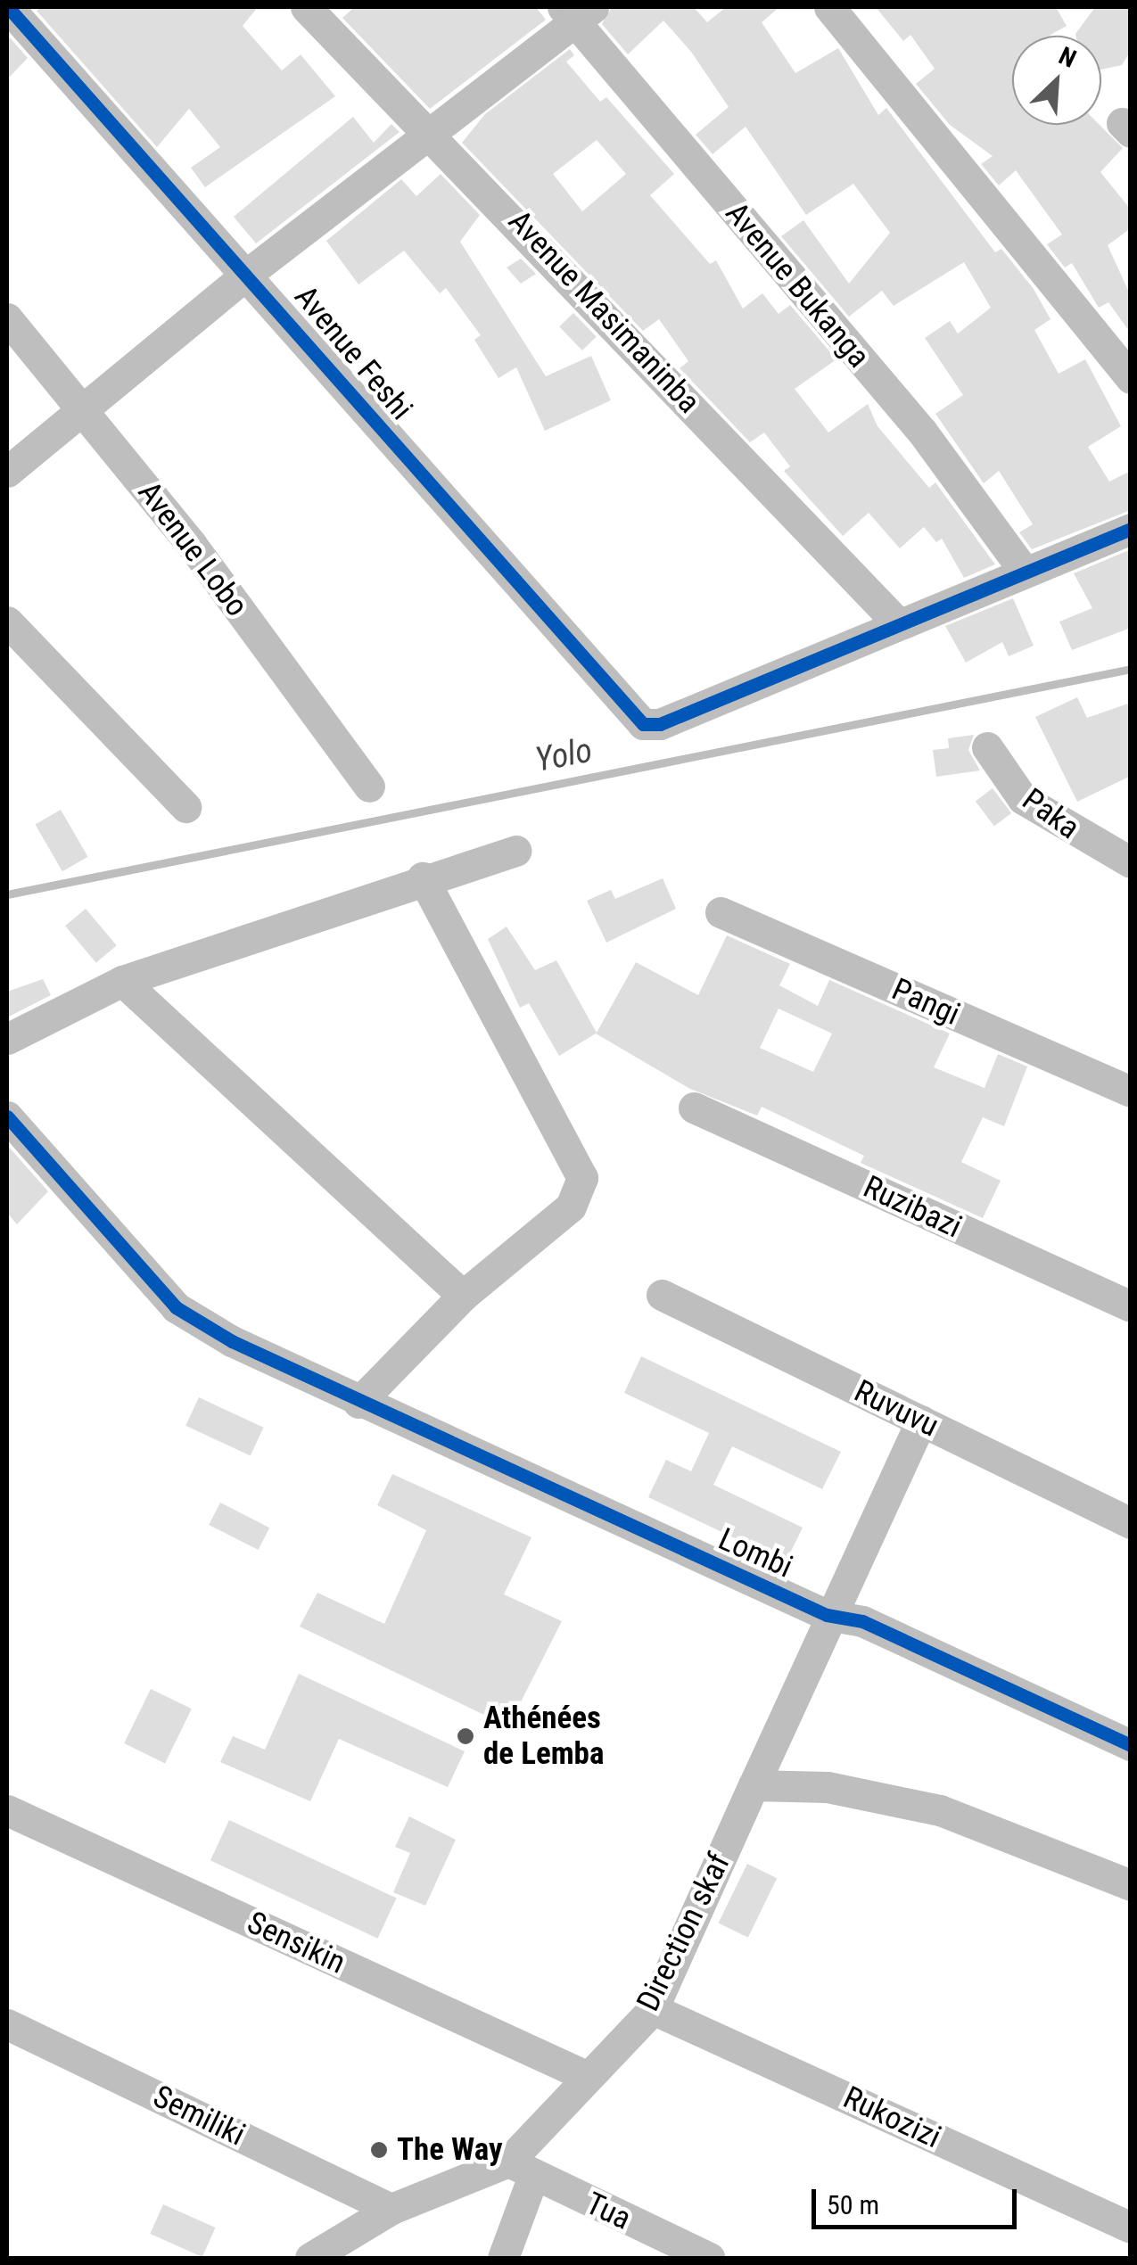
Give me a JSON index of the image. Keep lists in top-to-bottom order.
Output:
{
  "streets": {
    "street": [
      "Avenue Bukanga",
      "Avenue Masimaninba",
      "Avenue Feshi",
      "Avenue Lobo",
      "Paka",
      "Pangi",
      "Ruzibazi",
      "Ruvuvu",
      "Lombi",
      "Direction skaf",
      "Sensikin",
      "Semiliki",
      "Rukozizi",
      "Tua"
    ]
  },
  "crossings": [
    ["Avenue Masimaninba", "Avenue Feshi"],
    ["Ruvuvu", "Direction skaf"],
    ["Lombi", "Direction skaf"],
    ["Direction skaf", "Sensikin"],
    ["Direction skaf", "Semiliki"],
    ["Direction skaf", "Rukozizi"],
    ["Direction skaf", "Tua"]
  ],
  "water": ["Yolo"],
  "places": ["Athénées de Lemba", "The Way"],
  "scale_bar": "50 m",
  "north": "top right"
}
